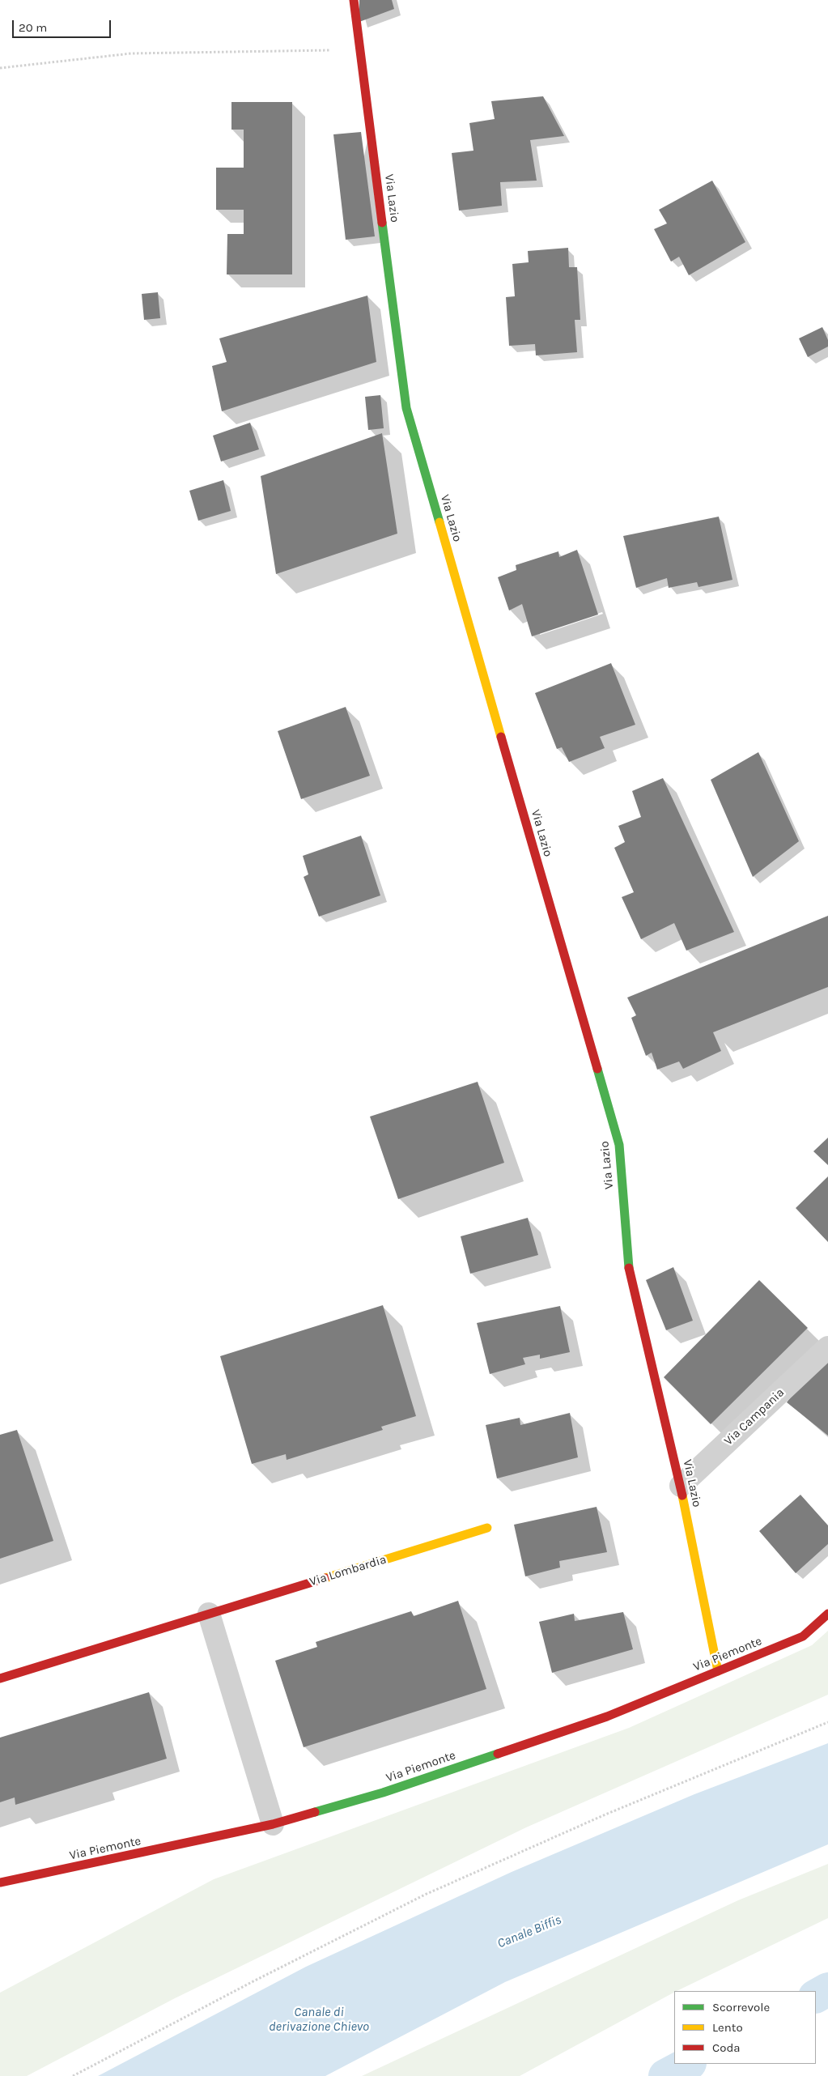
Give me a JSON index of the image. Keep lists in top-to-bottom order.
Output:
{
  "streets": {
    "street": [
      "Via Lazio",
      "Via Campania",
      "Via Lombardia",
      "Via Piemonte"
    ]
  },
  "crossings": [
    ["Via Lazio", "Via Campania"],
    ["Via Lazio", "Via Piemonte"]
  ],
  "water": ["Canale Biffis", "Canale di derivazione Chievo"],
  "legend": ["Scorrevole", "Lento", "Coda"],
  "scale_bar": "20 m"
}
